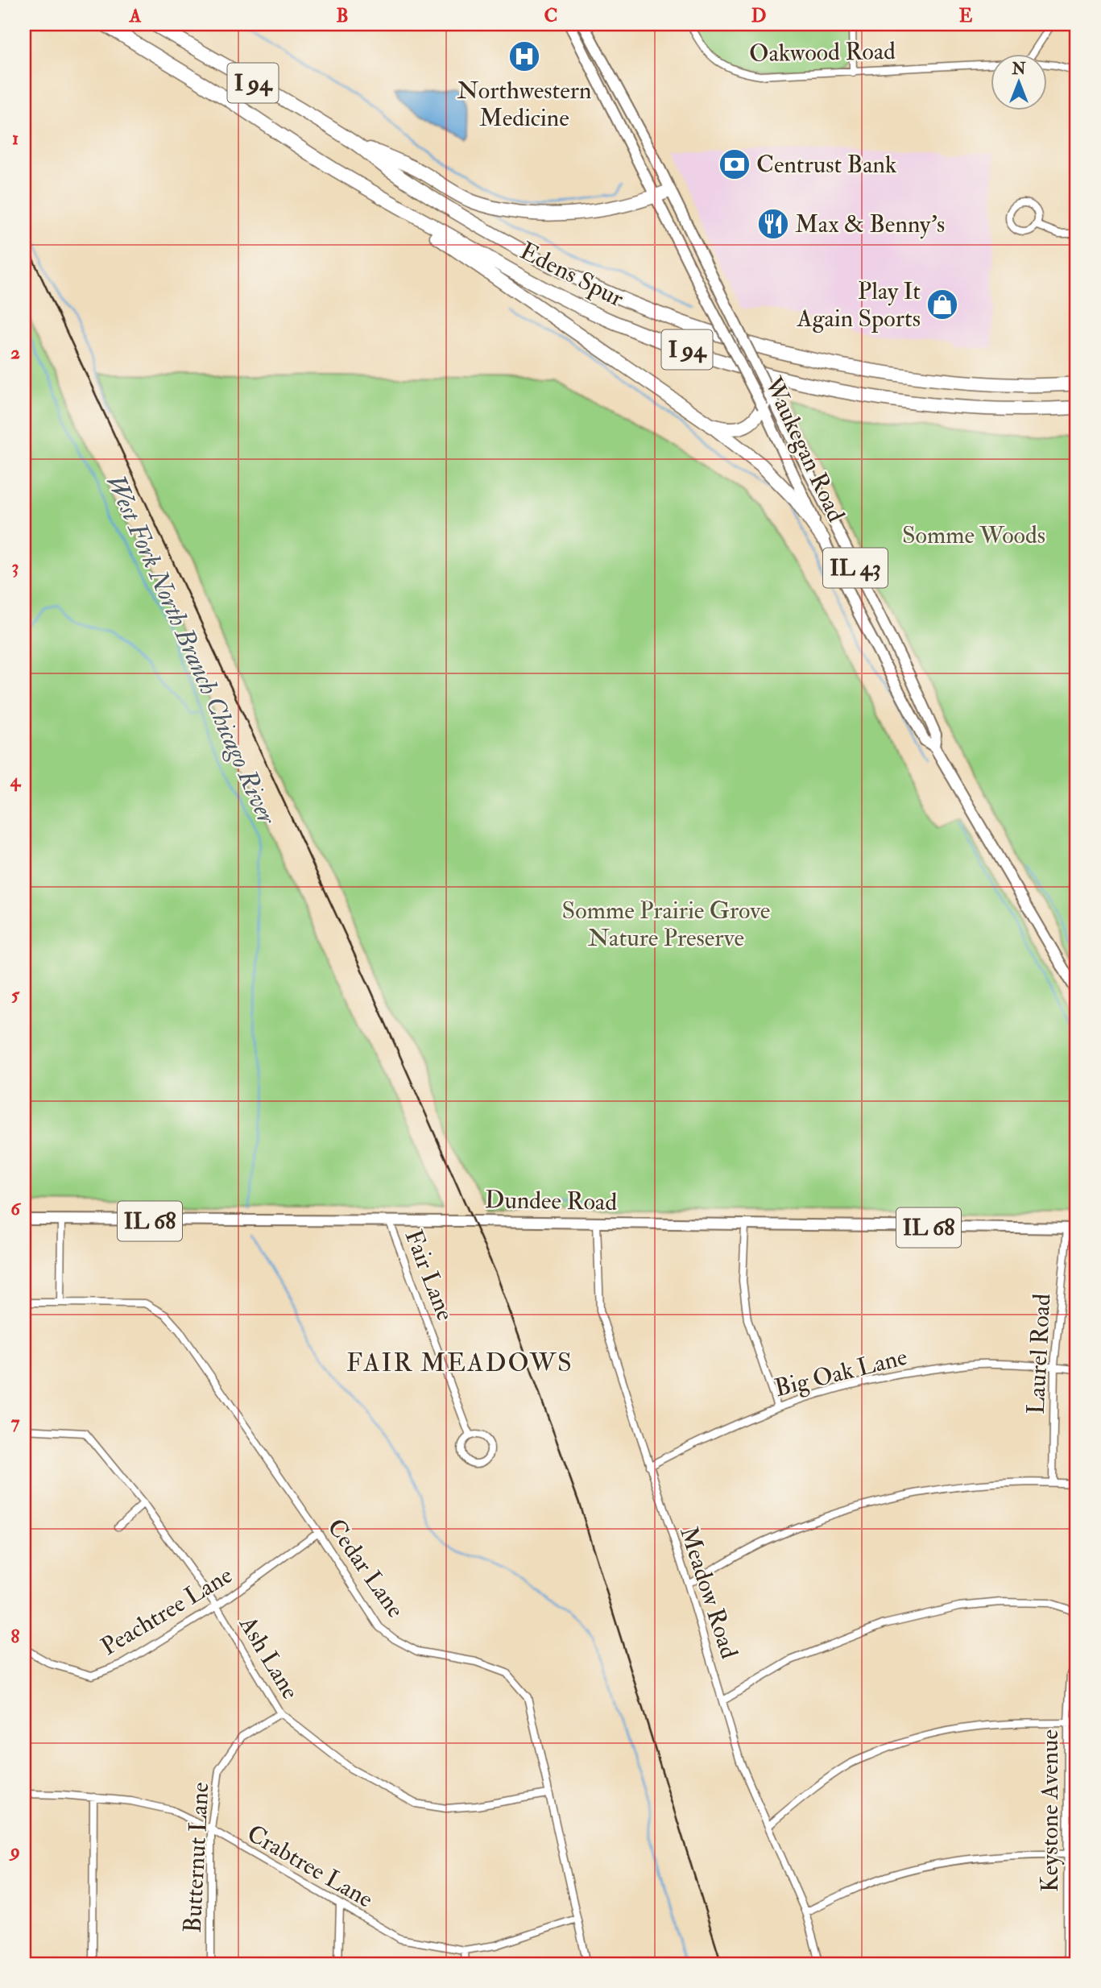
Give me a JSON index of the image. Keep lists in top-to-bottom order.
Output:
{
  "streets": {
    "highway": ["I 94", "Edens Spur"],
    "main road": [
      "Waukegan Road",
      "IL 43",
      "Dundee Road",
      "IL 68"
    ],
    "street": [
      "Oakwood Road",
      "Fair Lane",
      "Laurel Road",
      "Big Oak Lane",
      "Cedar Lane",
      "Meadow Road",
      "Peachtree Lane",
      "Ash Lane",
      "Keystone Avenue",
      "Butternut Lane",
      "Crabtree Lane"
    ]
  },
  "crossings": [
    ["Waukegan Road", "IL 43"],
    ["Dundee Road", "Fair Lane"],
    ["Dundee Road", "Laurel Road"],
    ["Dundee Road", "Meadow Road"],
    ["Laurel Road", "Big Oak Lane"],
    ["Big Oak Lane", "Meadow Road"],
    ["Cedar Lane", "Peachtree Lane"],
    ["Cedar Lane", "Ash Lane"],
    ["Cedar Lane", "Crabtree Lane"],
    ["Peachtree Lane", "Ash Lane"],
    ["Ash Lane", "Butternut Lane"],
    ["Butternut Lane", "Crabtree Lane"]
  ],
  "districts": ["FAIR MEADOWS"],
  "water": ["West Fork North Branch Chicago River"],
  "parks": ["Somme Woods", "Somme Prairie Grove Nature Preserve"],
  "places": {
    "hospital": ["Northwestern Medicine"],
    "bank": ["Centrust Bank"],
    "restaurant": ["Max & Benny's"],
    "shop": ["Play It Again Sports"]
  },
  "north": "top",
  "grid": {
    "columns": [
      "A",
      "B",
      "C",
      "D",
      "E"
    ],
    "rows": [
      "1",
      "2",
      "3",
      "4",
      "5",
      "6",
      "7",
      "8",
      "9"
    ]
  }
}
